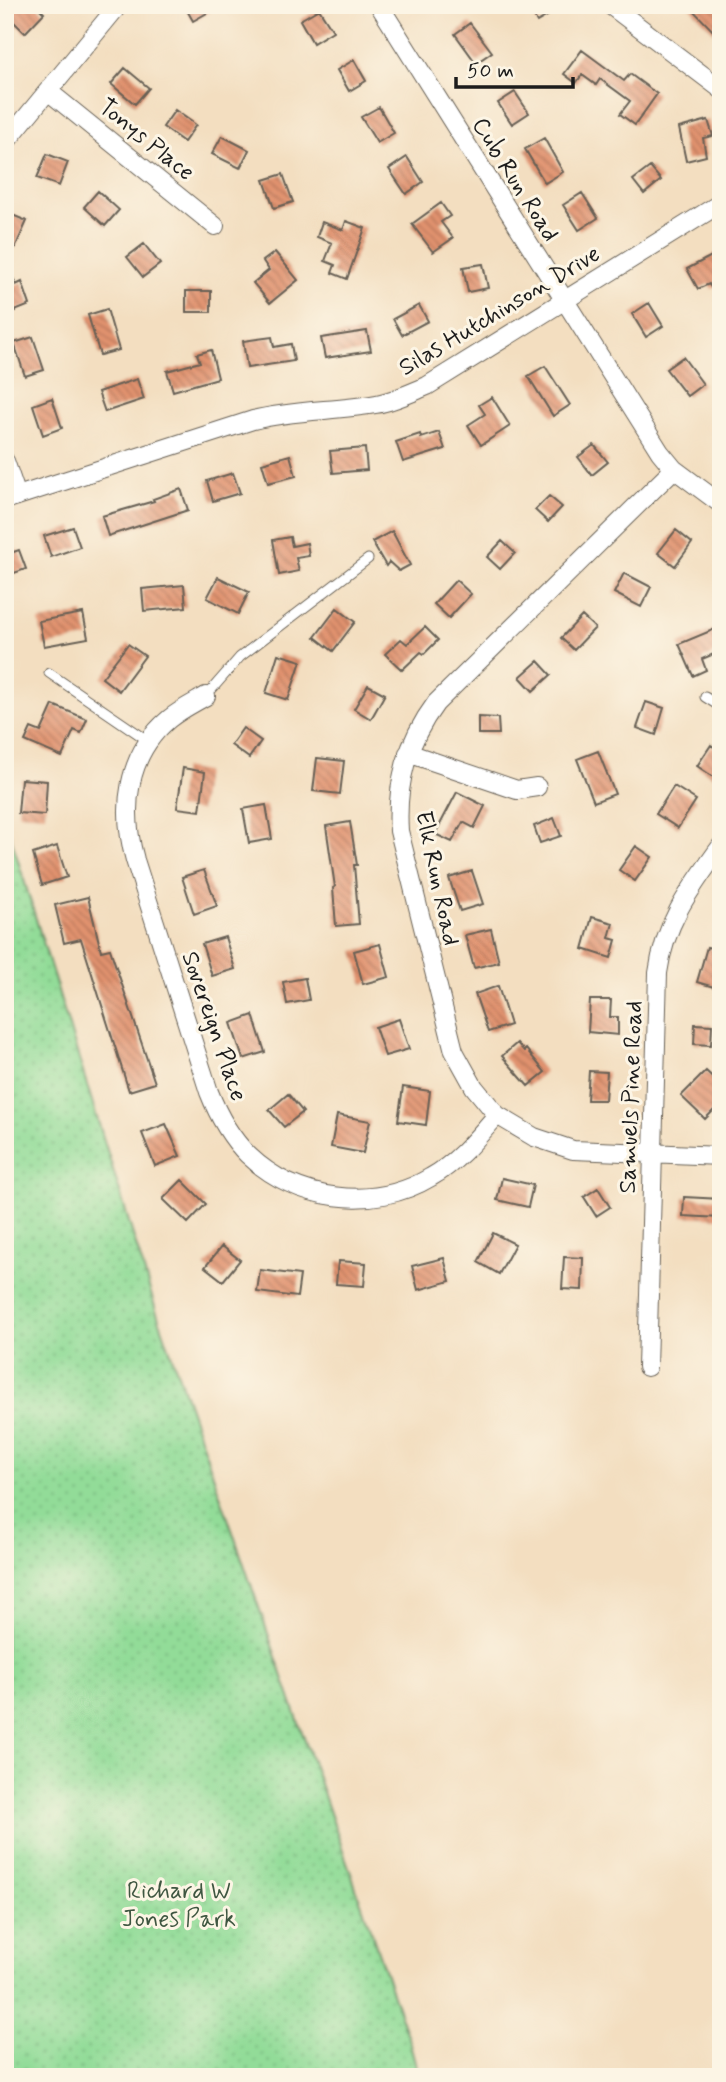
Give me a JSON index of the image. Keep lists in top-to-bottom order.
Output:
{
  "streets": {
    "street": [
      "Tonys Place",
      "Cub Run Road",
      "Silas Hutchinson Drive",
      "Elk Run Road",
      "Sovereign Place",
      "Samuels Pine Road"
    ]
  },
  "crossings": [
    ["Cub Run Road", "Silas Hutchinson Drive"],
    ["Cub Run Road", "Elk Run Road"],
    ["Elk Run Road", "Sovereign Place"],
    ["Elk Run Road", "Samuels Pine Road"]
  ],
  "parks": ["Richard W Jones Park"],
  "scale_bar": "50 m"
}
